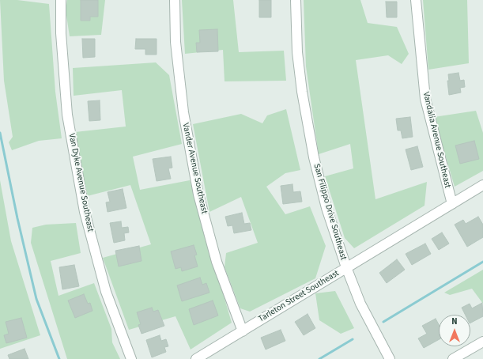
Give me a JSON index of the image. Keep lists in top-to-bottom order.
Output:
{
  "streets": {
    "street": [
      "Vandalia Avenue Southeast",
      "Vander Avenue Southeast",
      "Van Dyke Avenue Southeast",
      "San Filippo Drive Southeast",
      "Tarleton Street Southeast"
    ]
  },
  "crossings": [
    ["Vandalia Avenue Southeast", "Tarleton Street Southeast"],
    ["Vander Avenue Southeast", "Tarleton Street Southeast"],
    ["San Filippo Drive Southeast", "Tarleton Street Southeast"]
  ],
  "north": "top"
}
